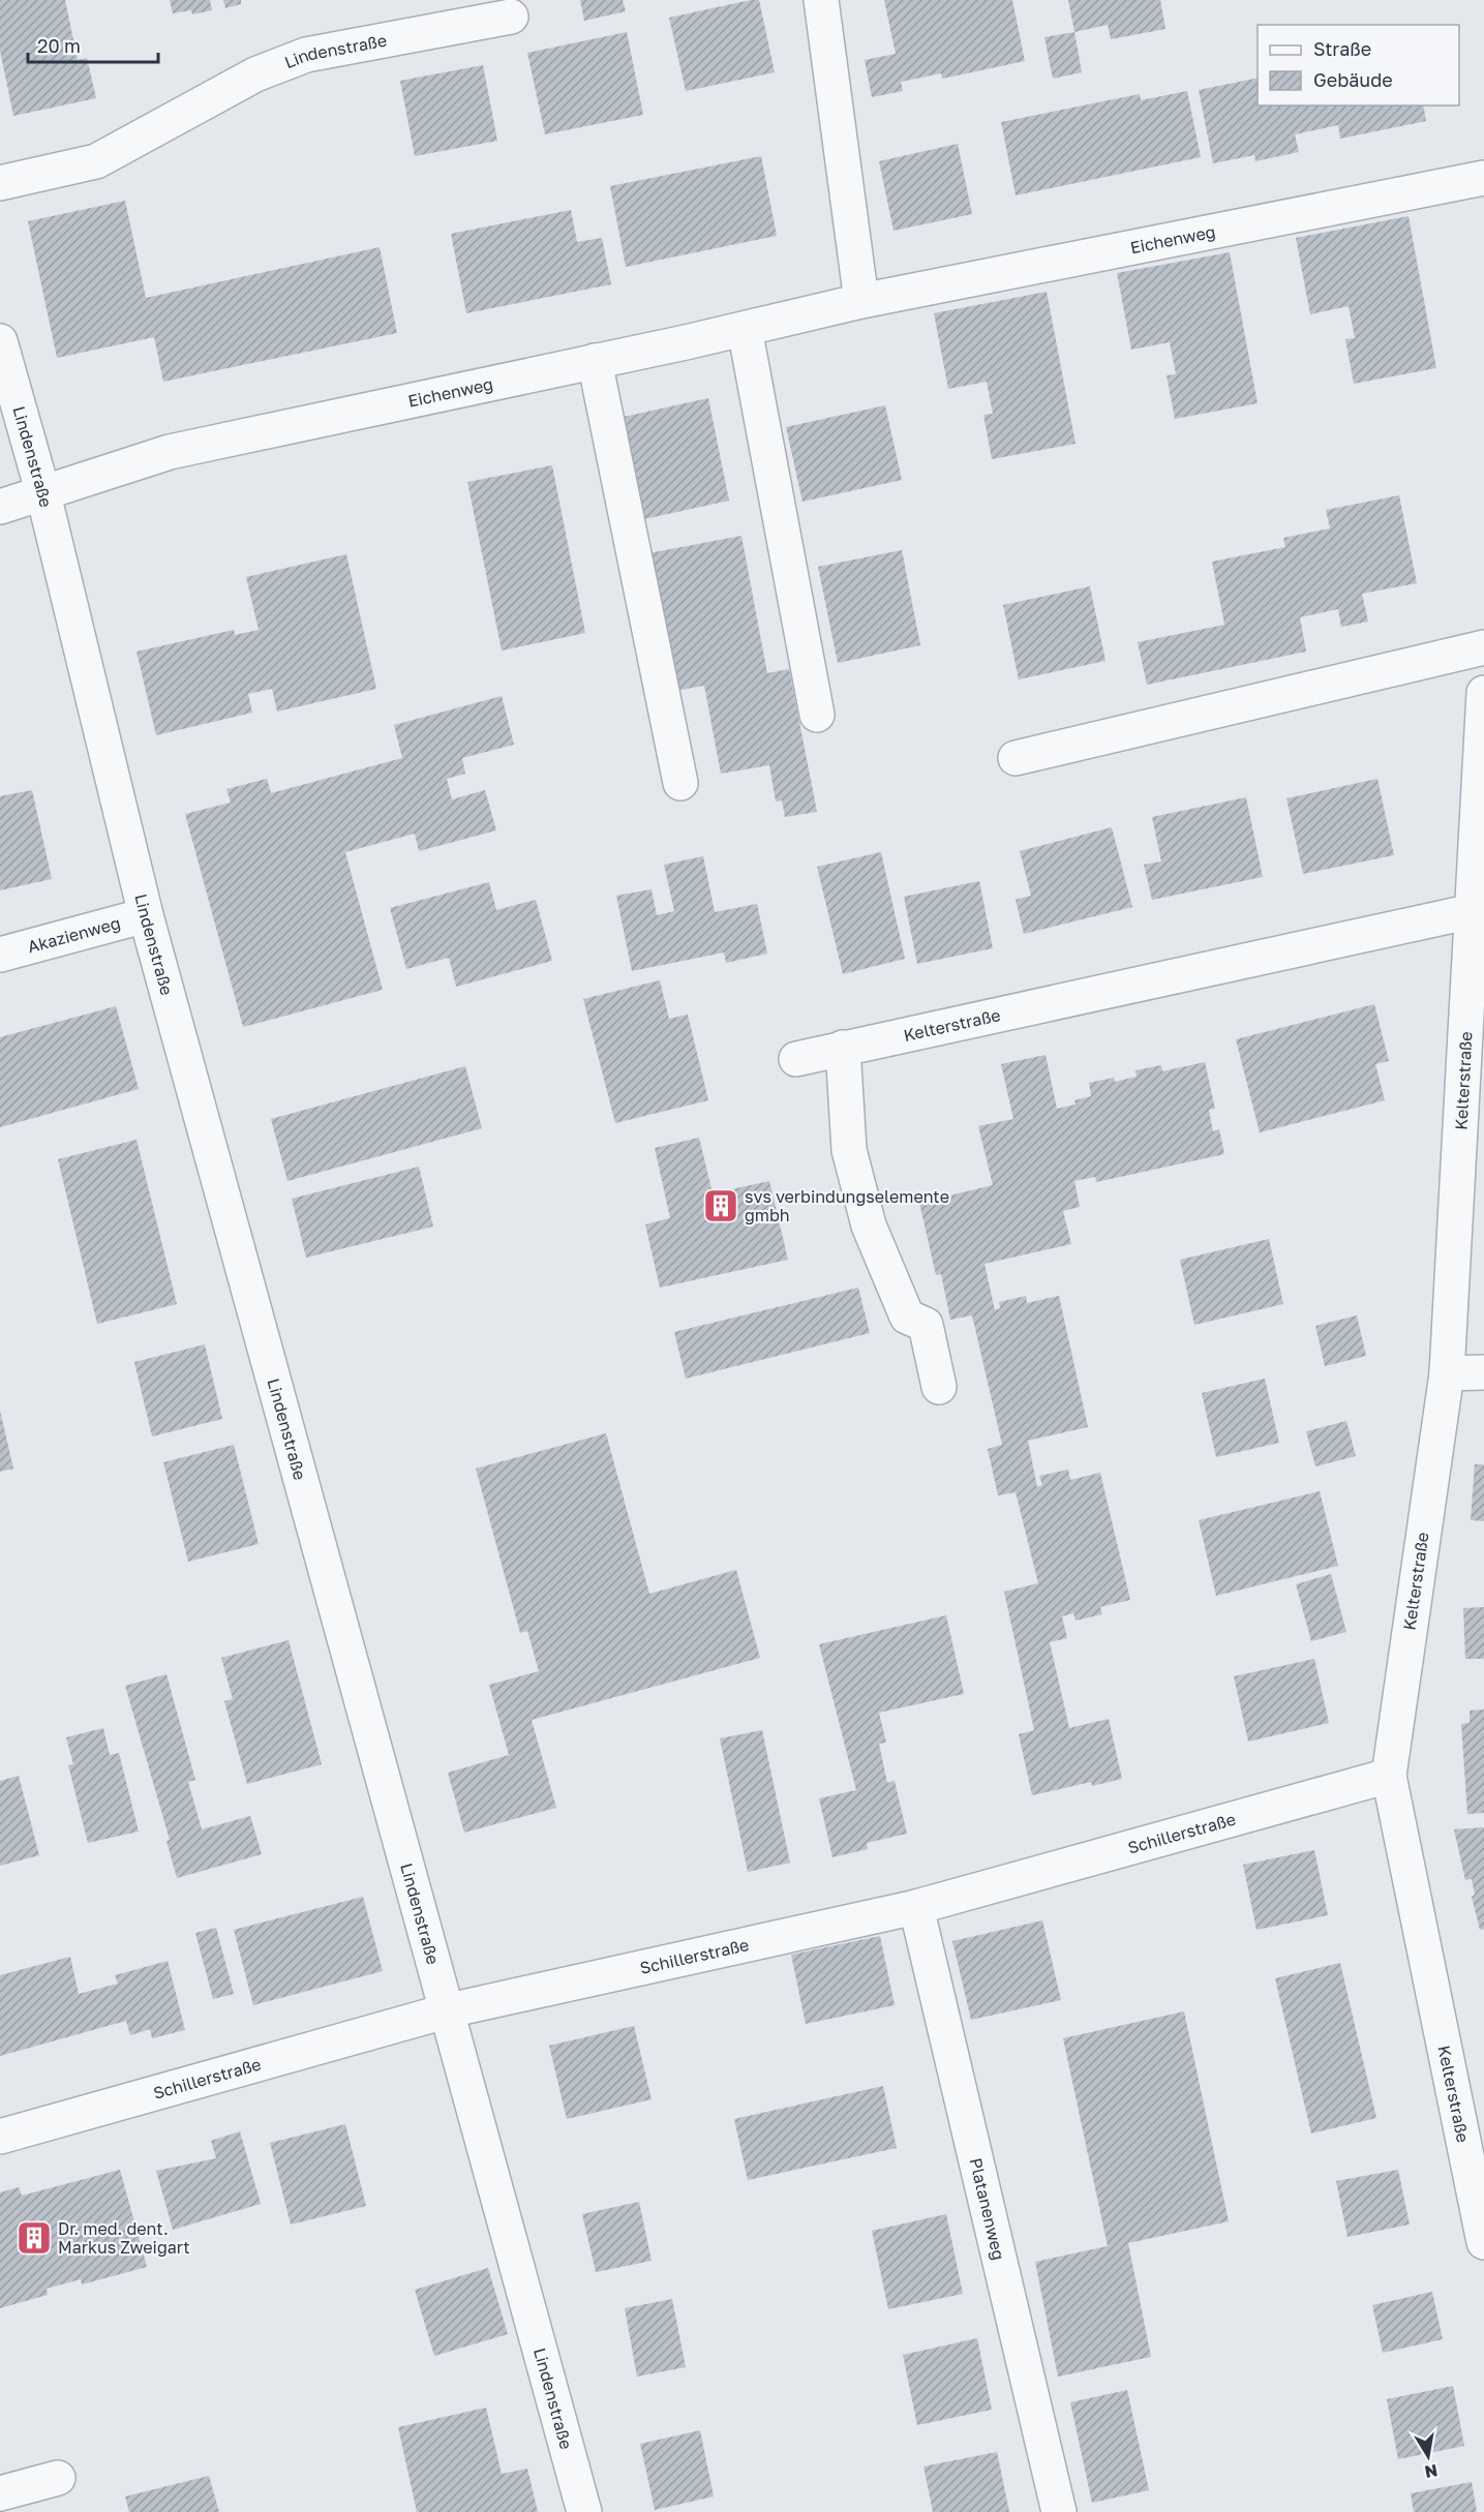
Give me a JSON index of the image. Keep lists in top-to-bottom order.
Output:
{
  "streets": {
    "street": [
      "Lindenstraße",
      "Eichenweg",
      "Akazienweg",
      "Kelterstraße",
      "Schillerstraße",
      "Platanenweg"
    ]
  },
  "crossings": [
    ["Lindenstraße", "Eichenweg"],
    ["Lindenstraße", "Akazienweg"],
    ["Lindenstraße", "Schillerstraße"],
    ["Kelterstraße", "Schillerstraße"],
    ["Schillerstraße", "Platanenweg"]
  ],
  "places": {
    "building": ["svs verbindungselemente gmbh", "Dr. med. dent. Markus Zweigart"]
  },
  "legend": ["Straße", "Gebäude"],
  "scale_bar": "20 m",
  "north": "bottom"
}
